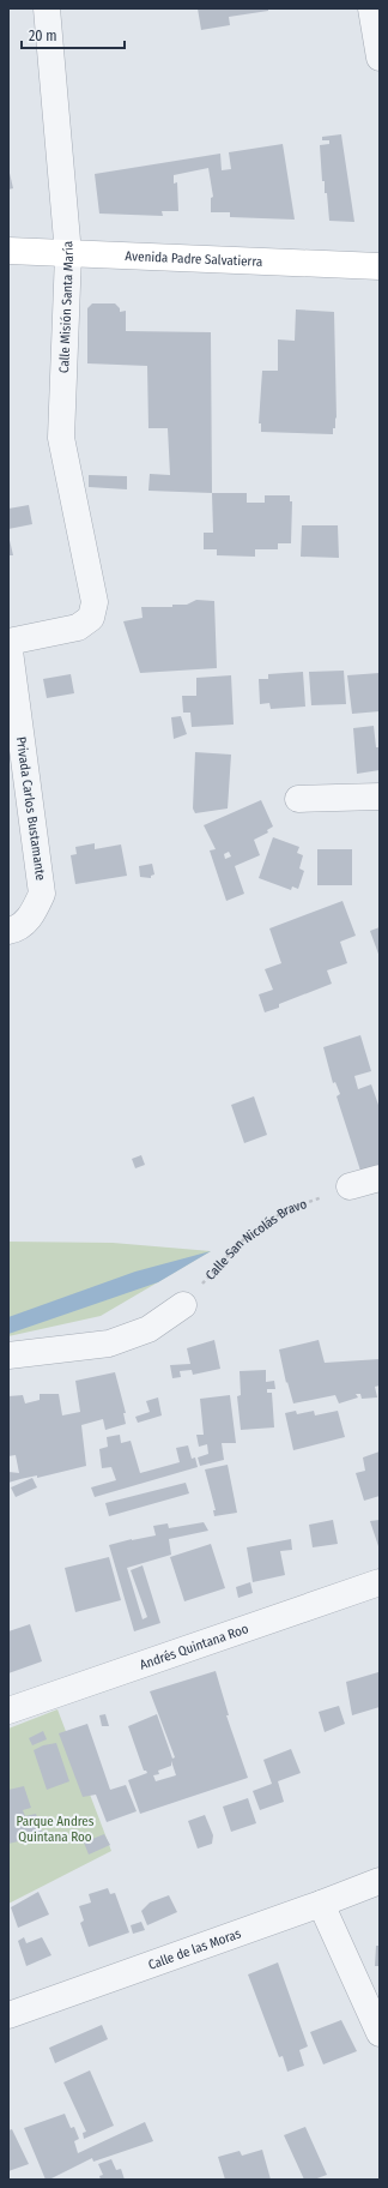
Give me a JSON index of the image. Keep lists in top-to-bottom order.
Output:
{
  "streets": {
    "main road": ["Avenida Padre Salvatierra"],
    "street": [
      "Calle Misión Santa María",
      "Privada Carlos Bustamante",
      "Andrés Quintana Roo",
      "Calle de las Moras"
    ],
    "path": ["Calle San Nicolás Bravo"]
  },
  "crossings": [
    ["Avenida Padre Salvatierra", "Calle Misión Santa María"],
    ["Calle Misión Santa María", "Privada Carlos Bustamante"]
  ],
  "parks": ["Parque Andres Quintana Roo"],
  "scale_bar": "20 m"
}
